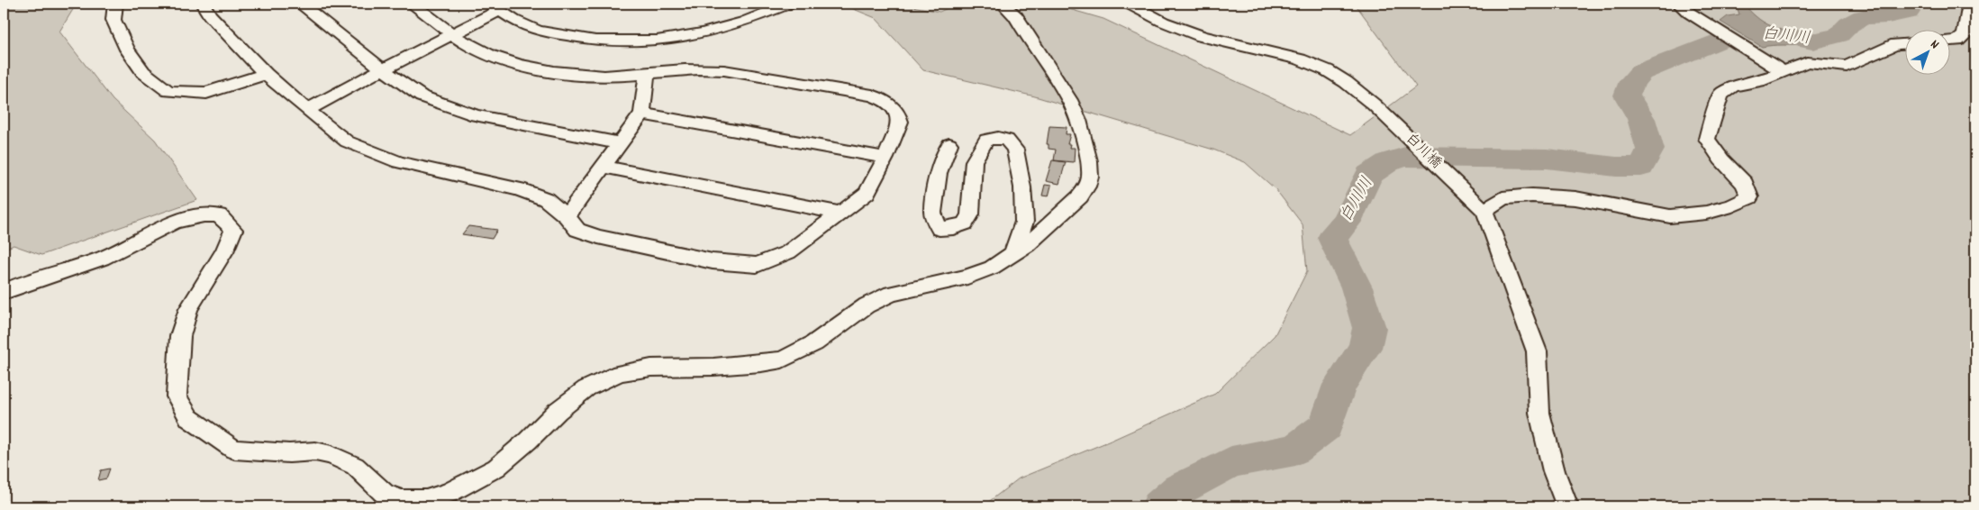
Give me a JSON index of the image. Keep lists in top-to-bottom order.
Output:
{
  "streets": {
    "street": ["白川橋"]
  },
  "water": ["白川川"],
  "north": "top right"
}
